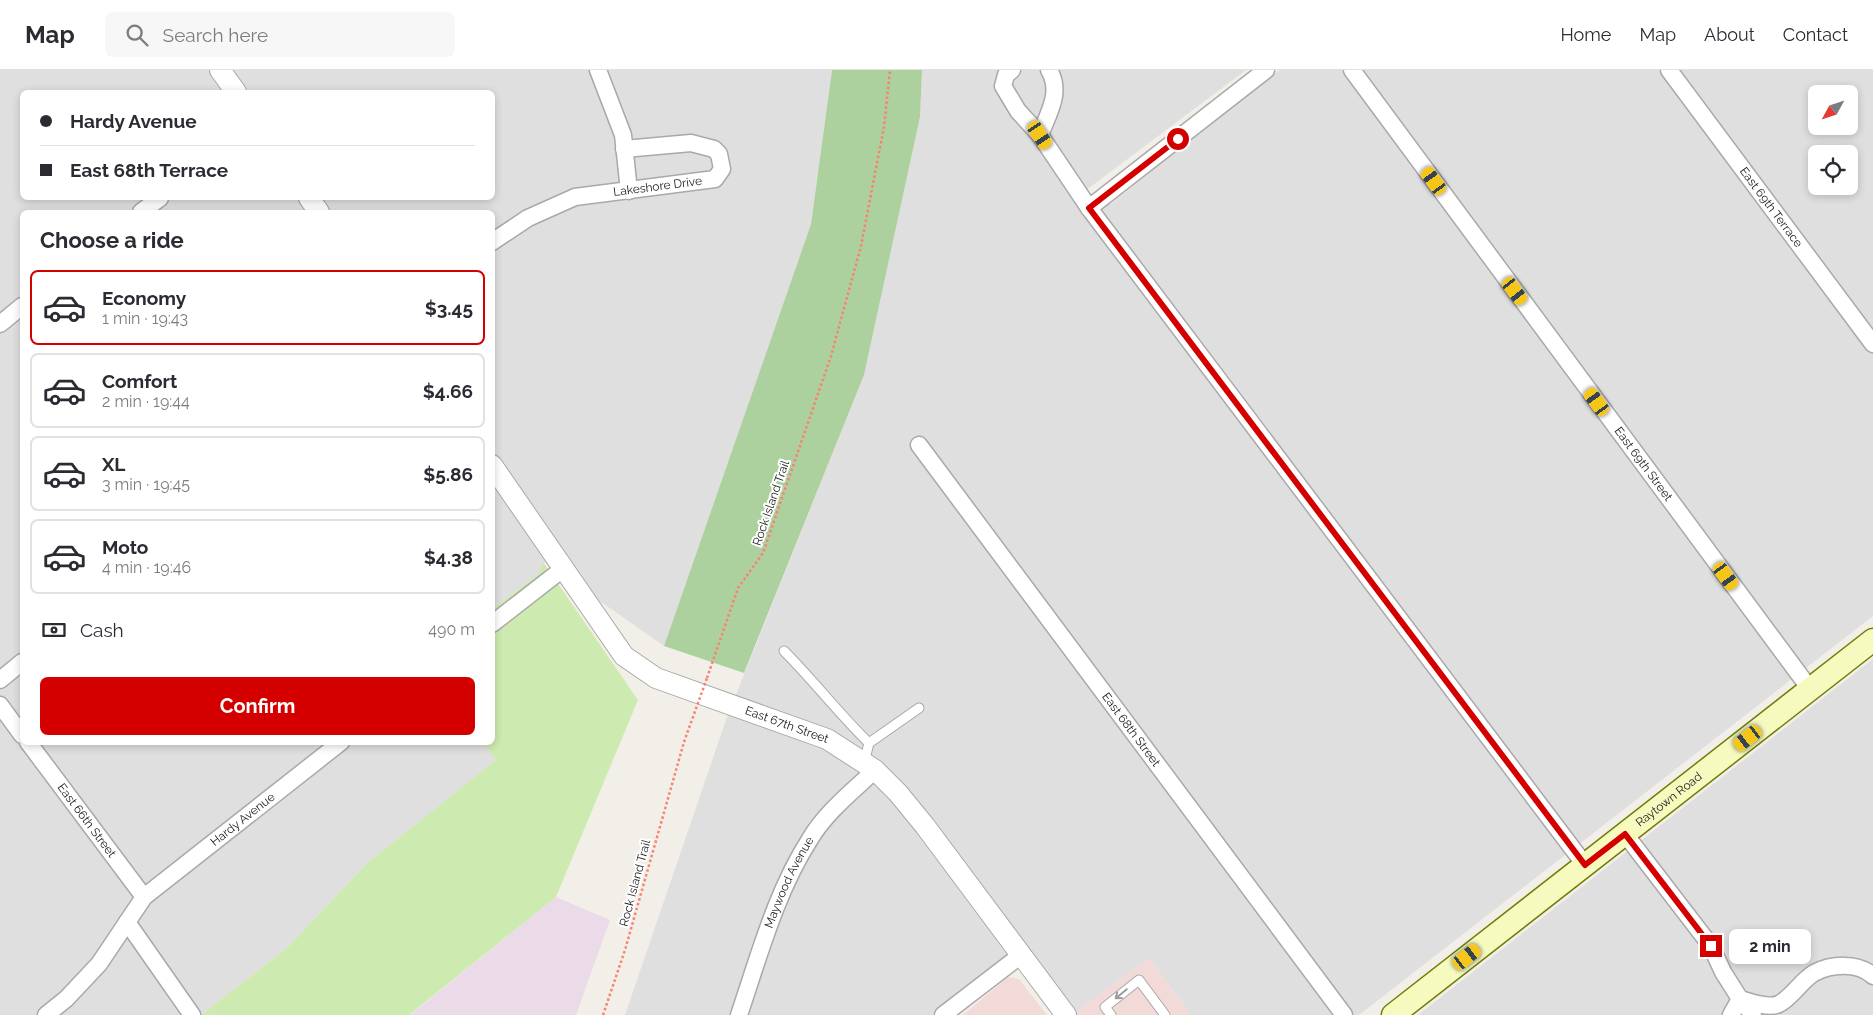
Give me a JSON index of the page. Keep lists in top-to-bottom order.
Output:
{
  "streets": {
    "main road": ["Raytown Road"],
    "street": [
      "Lakeshore Drive",
      "East 69th Terrace",
      "East 69th Street",
      "East 67th Street",
      "East 68th Street",
      "East 66th Street",
      "Hardy Avenue",
      "Maywood Avenue"
    ],
    "path": ["Rock Island Trail"]
  },
  "crossings": [
    ["East 69th Street", "Raytown Road"],
    ["East 67th Street", "Maywood Avenue"],
    ["East 66th Street", "Hardy Avenue"]
  ],
  "north": "bottom left",
  "page": {
    "header": "Map",
    "search": "Search here",
    "nav": [
      "Home",
      "Map",
      "About",
      "Contact"
    ],
    "banner": ["Hardy Avenue", "East 68th Terrace"],
    "heading": "Choose a ride",
    "list": [
      {
        "name": "Economy",
        "note": "1 min · 19:43",
        "value": "$3.45"
      },
      {
        "name": "Comfort",
        "note": "2 min · 19:44",
        "value": "$4.66"
      },
      {
        "name": "XL",
        "note": "3 min · 19:45",
        "value": "$5.86"
      },
      {
        "name": "Moto",
        "note": "4 min · 19:46",
        "value": "$4.38"
      }
    ],
    "pay": ["Cash", "490 m"],
    "buttons": "Confirm",
    "bubble": "2 min"
  }
}
